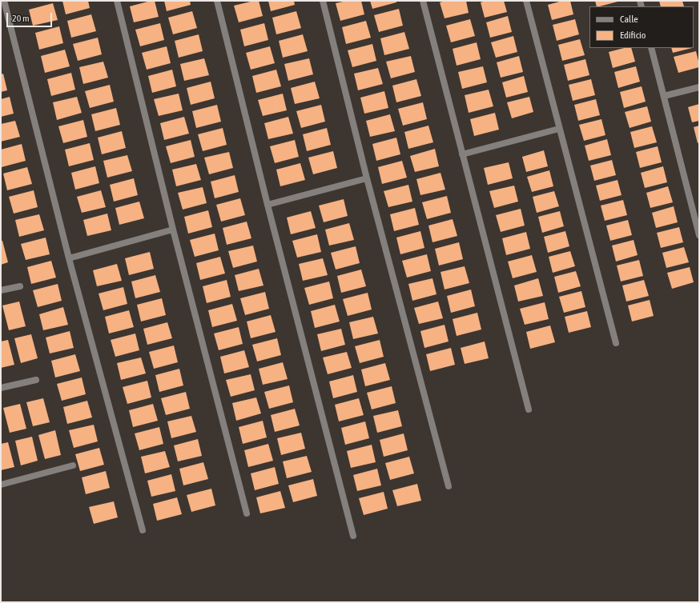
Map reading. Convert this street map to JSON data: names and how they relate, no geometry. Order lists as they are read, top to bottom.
{
  "legend": ["Calle", "Edificio"],
  "scale_bar": "20 m"
}
